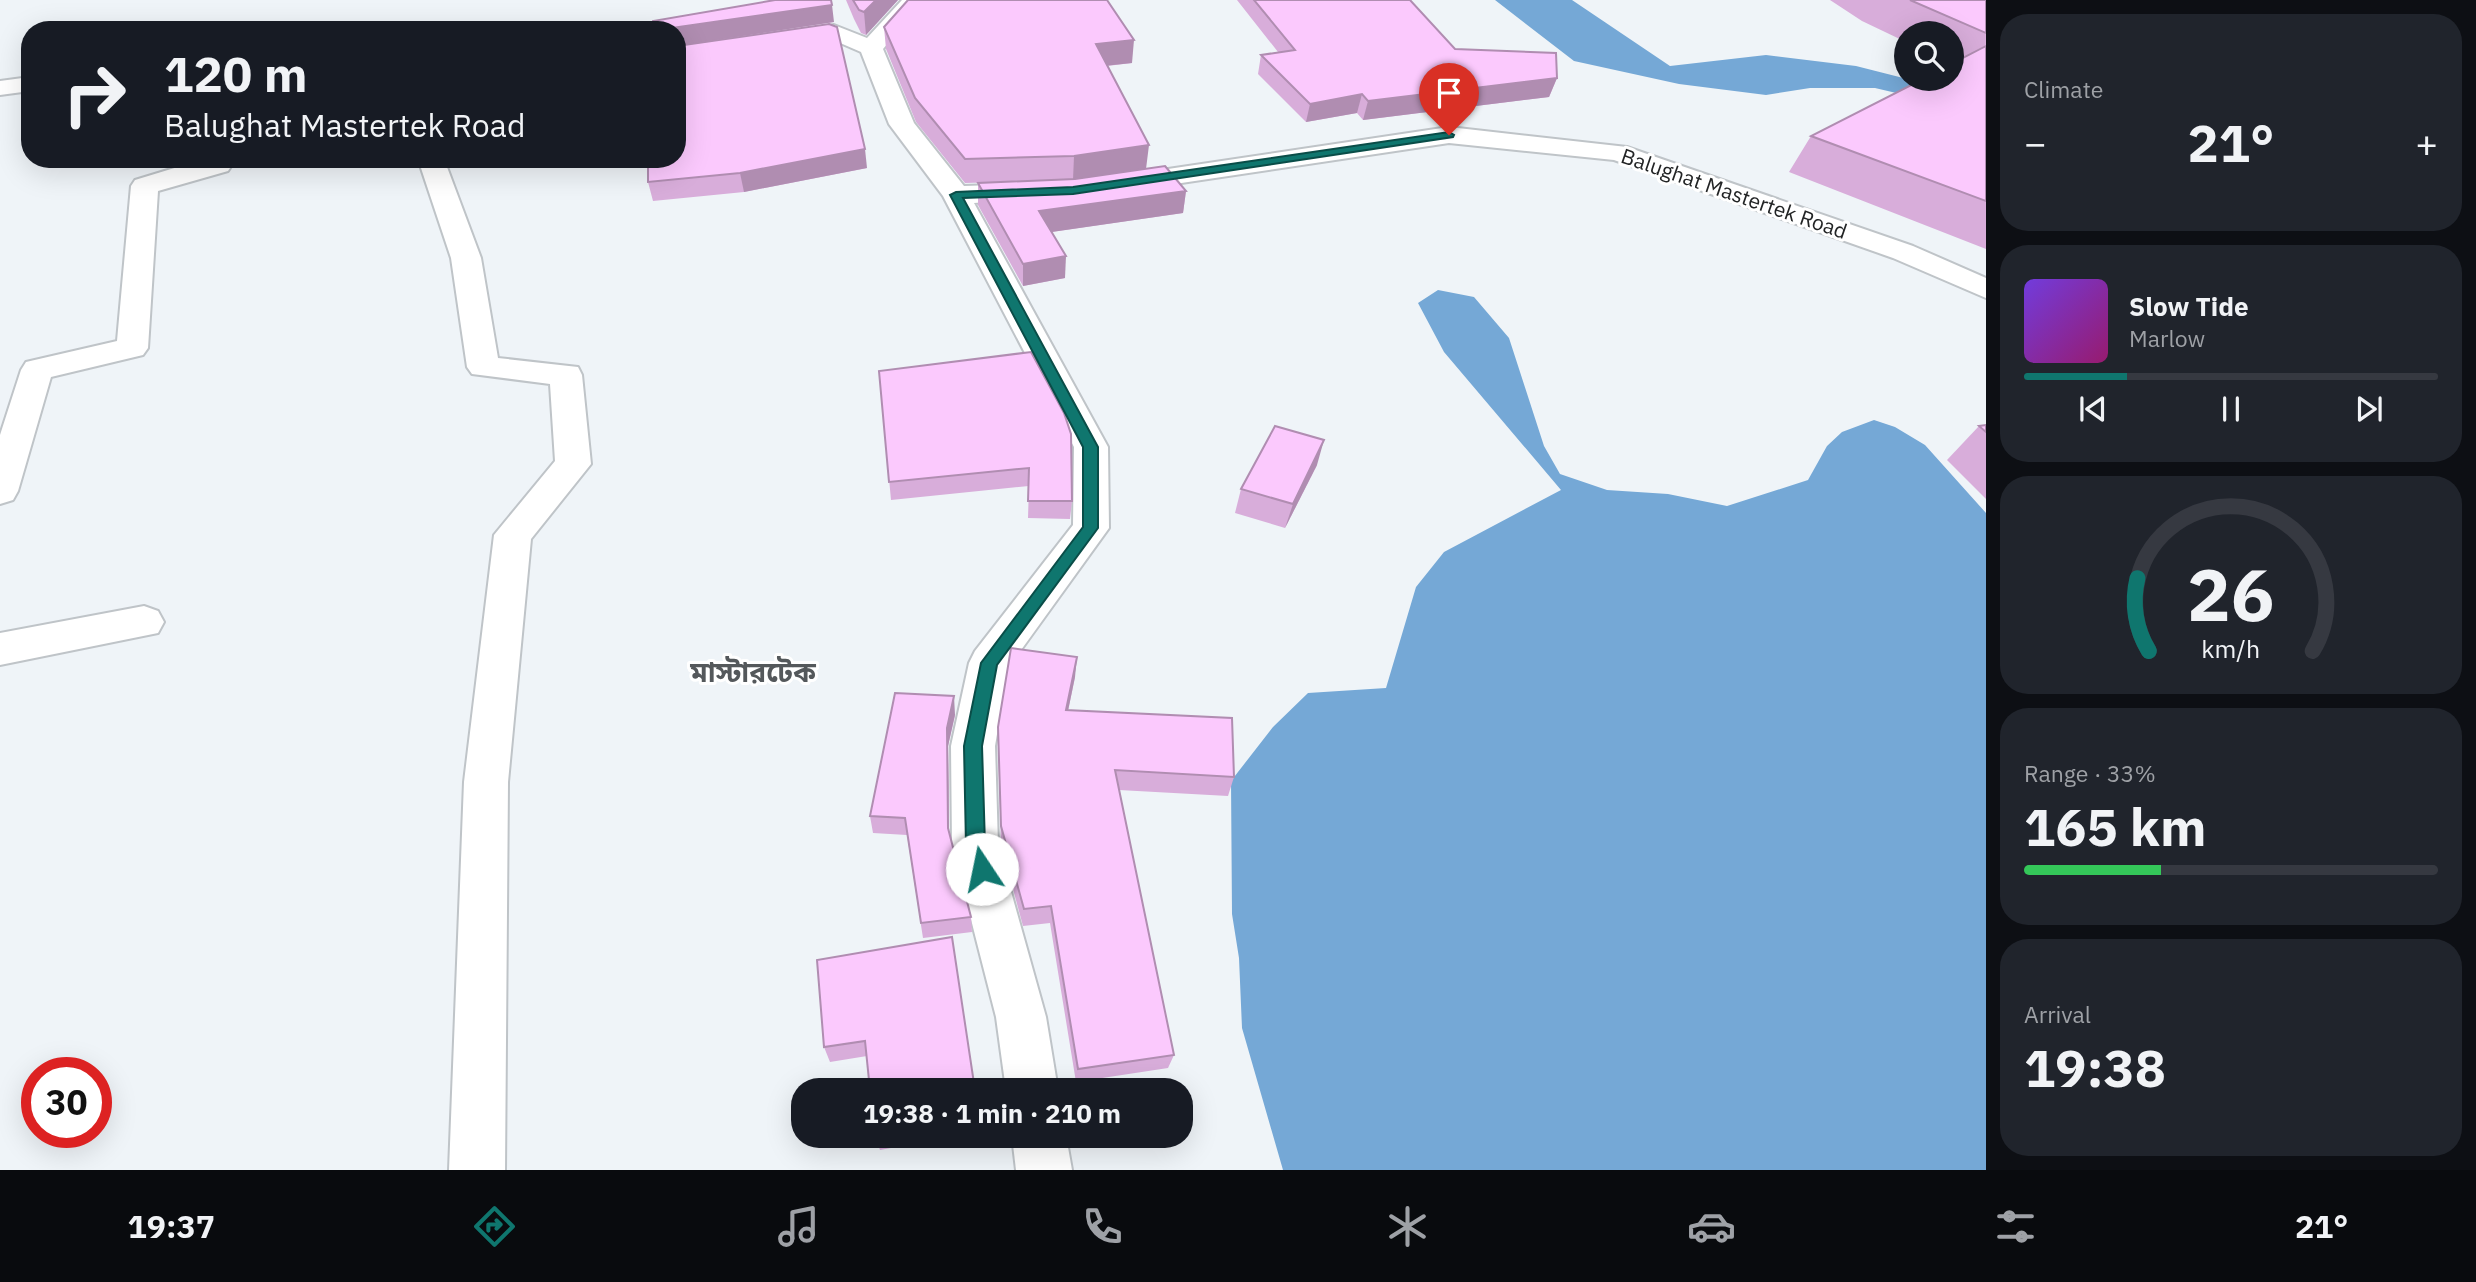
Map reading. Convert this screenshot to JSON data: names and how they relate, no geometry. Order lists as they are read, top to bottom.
{
  "streets": {
    "street": ["Balughat Mastertek Road"]
  },
  "districts": ["মাস্টারটেক"],
  "page": {
    "tile": [
      "Climate",
      ["Range · 33%", "165 km"],
      ["Arrival", "19:38"]
    ],
    "turn": ["120 m", "Balughat Mastertek Road"],
    "heat": ["−", "21°", "+"],
    "song": ["Slow Tide", "Marlow"],
    "limit": "30",
    "trip": "19:38 · 1 min · 210 m",
    "tabs": ["19:37", "21°"],
    "gauge": ["26", "km/h"]
  }
}
